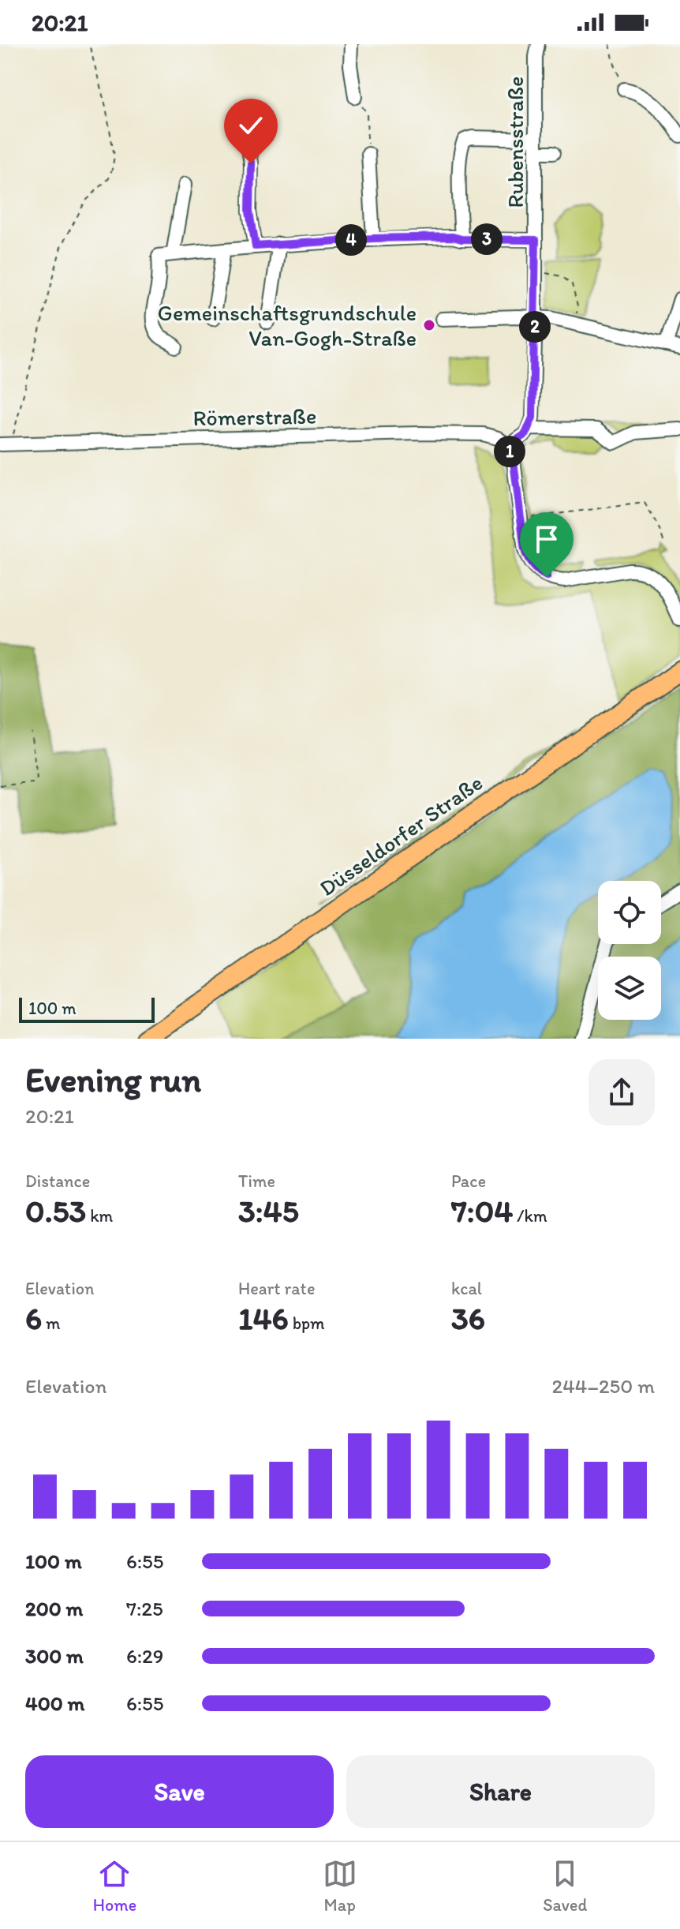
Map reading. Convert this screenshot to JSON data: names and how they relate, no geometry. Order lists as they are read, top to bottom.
{
  "streets": {
    "main road": ["Düsseldorfer Straße"],
    "street": ["Rubensstraße", "Römerstraße"]
  },
  "places": ["Gemeinschaftsgrundschule Van-Gogh-Straße"],
  "scale_bar": "100 m",
  "page": {
    "status": "20:21",
    "pins": [
      "3",
      "4",
      "2",
      "1"
    ],
    "scale": "100 m",
    "heading": ["Evening run", "20:21"],
    "stats": [
      ["Distance", "0.53 km"],
      ["Time", "3:45"],
      ["Pace", "7:04 /km"],
      ["Elevation", "6 m"],
      ["Heart rate", "146 bpm"],
      ["kcal", "36"]
    ],
    "chart": ["Elevation", "244–250 m"],
    "list": [
      {
        "name": "100 m",
        "note": "6:55"
      },
      {
        "name": "200 m",
        "note": "7:25"
      },
      {
        "name": "300 m",
        "note": "6:29"
      },
      {
        "name": "400 m",
        "note": "6:55"
      }
    ],
    "buttons": ["Save", "Share"],
    "tabs": ["Home", "Map", "Saved"]
  }
}
